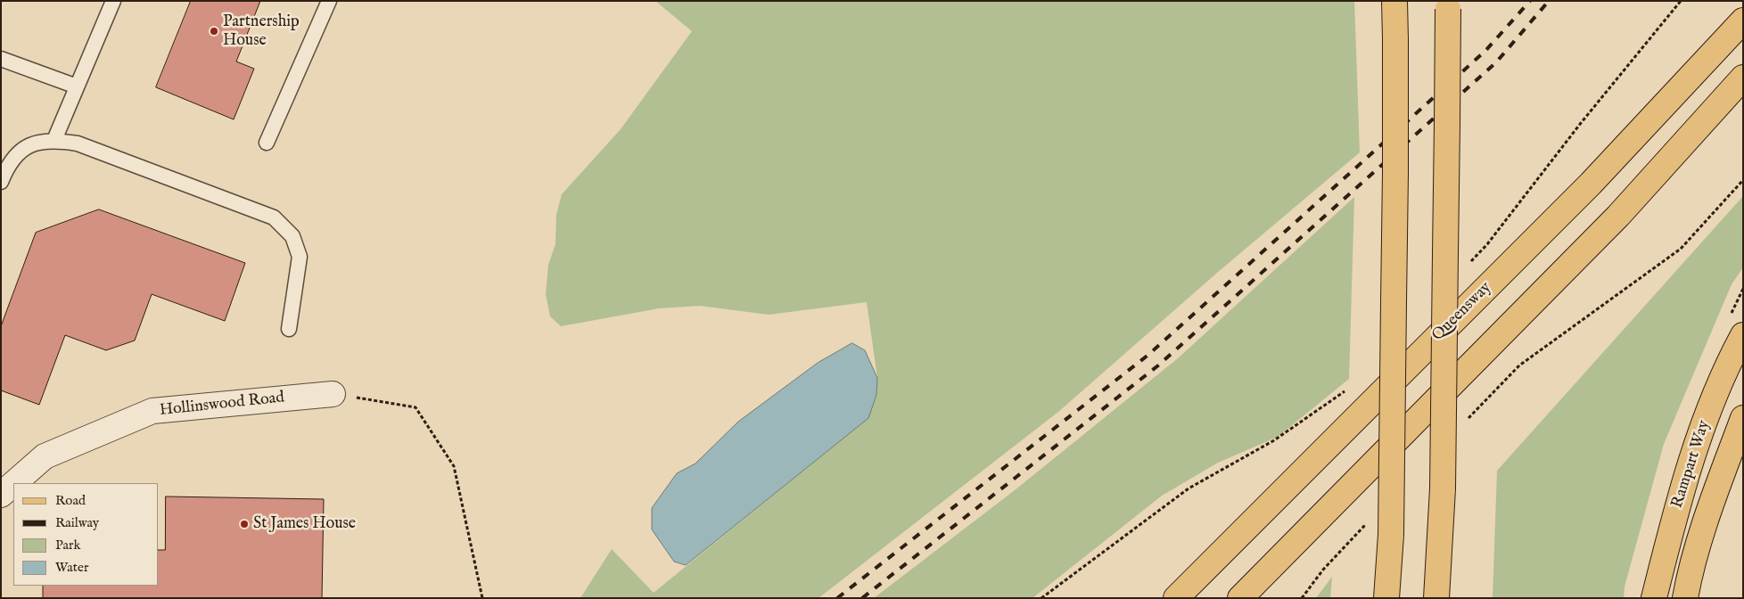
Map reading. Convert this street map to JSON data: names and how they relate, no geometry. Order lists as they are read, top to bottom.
{
  "streets": {
    "main road": ["Queensway", "Rampart Way"],
    "street": ["Hollinswood Road"]
  },
  "places": ["Partnership House", "St James House"],
  "legend": [
    "Road",
    "Railway",
    "Park",
    "Water"
  ]
}
